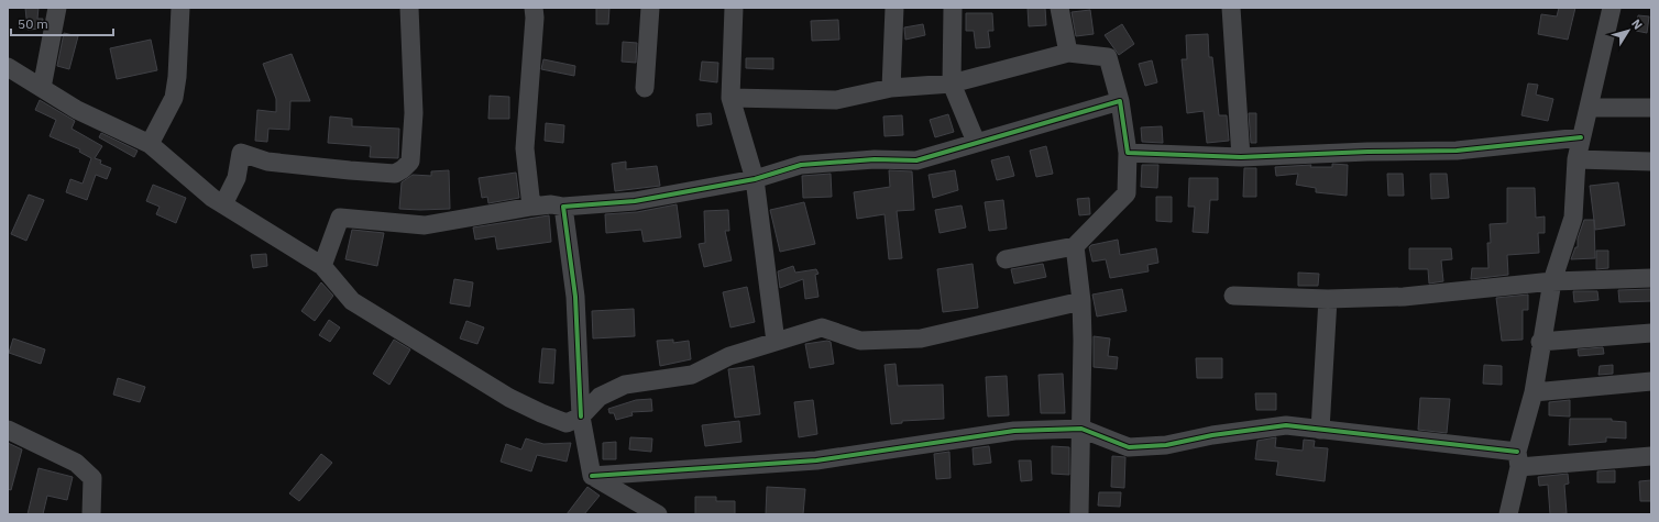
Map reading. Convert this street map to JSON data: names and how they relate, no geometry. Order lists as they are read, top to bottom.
{
  "scale_bar": "50 m",
  "north": "top right"
}
